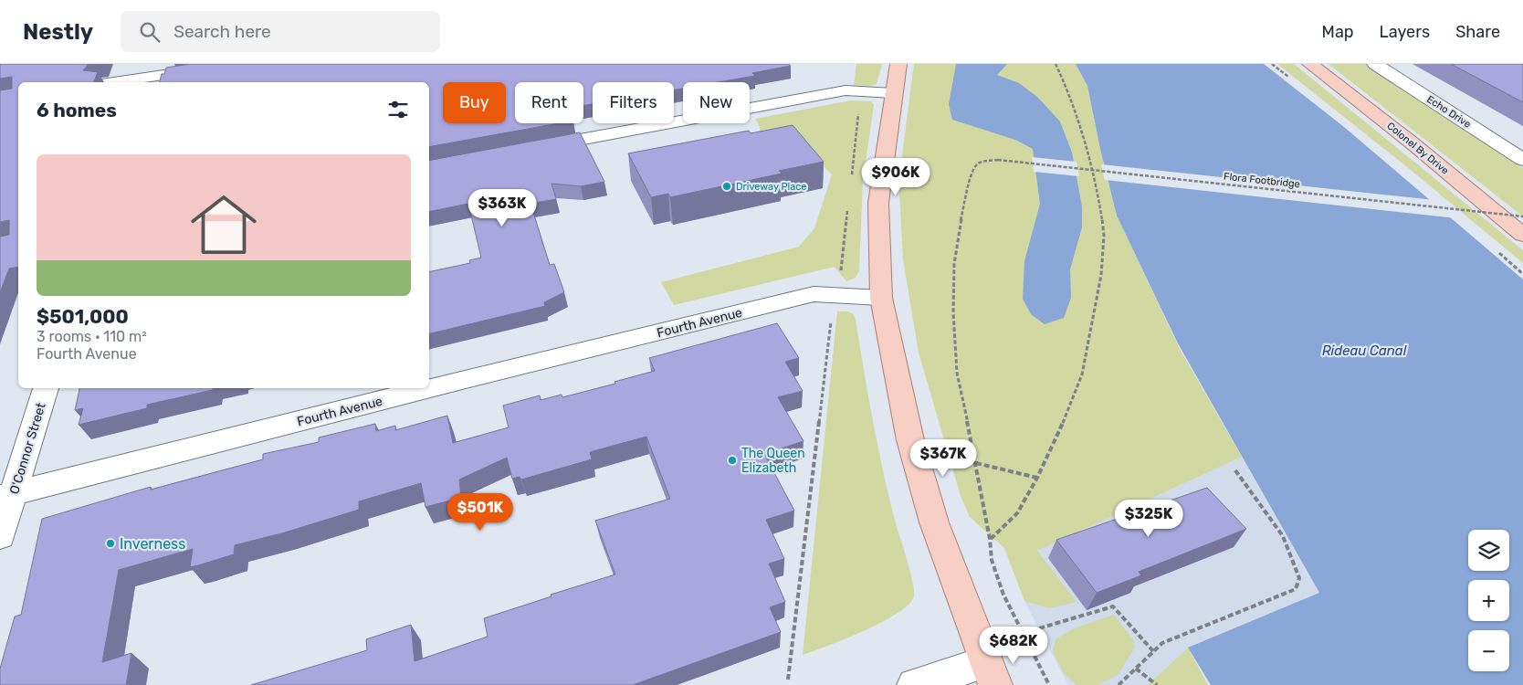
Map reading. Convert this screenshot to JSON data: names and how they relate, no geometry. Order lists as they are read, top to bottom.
{
  "streets": {
    "main road": ["Colonel By Drive"],
    "street": ["Echo Drive", "Fourth Avenue", "O'Connor Street"],
    "path": ["Flora Footbridge"]
  },
  "crossings": [
    ["Fourth Avenue", "O'Connor Street"]
  ],
  "water": ["Rideau Canal"],
  "places": ["Driveway Place", "The Queen Elizabeth", "Inverness"],
  "page": {
    "header": "Nestly",
    "search": "Search here",
    "nav": ["Map", "Layers", "Share"],
    "chip": [
      "Buy",
      "Rent",
      "Filters",
      "New"
    ],
    "heading": "6 homes",
    "list": [
      {
        "name": "$501,000",
        "note": "3 rooms · 110 m² · Fourth Avenue"
      }
    ],
    "price": [
      "$906K",
      "$363K",
      "$367K",
      "$501K",
      "$325K",
      "$682K"
    ],
    "map_buttons": ["+", "−"]
  }
}
